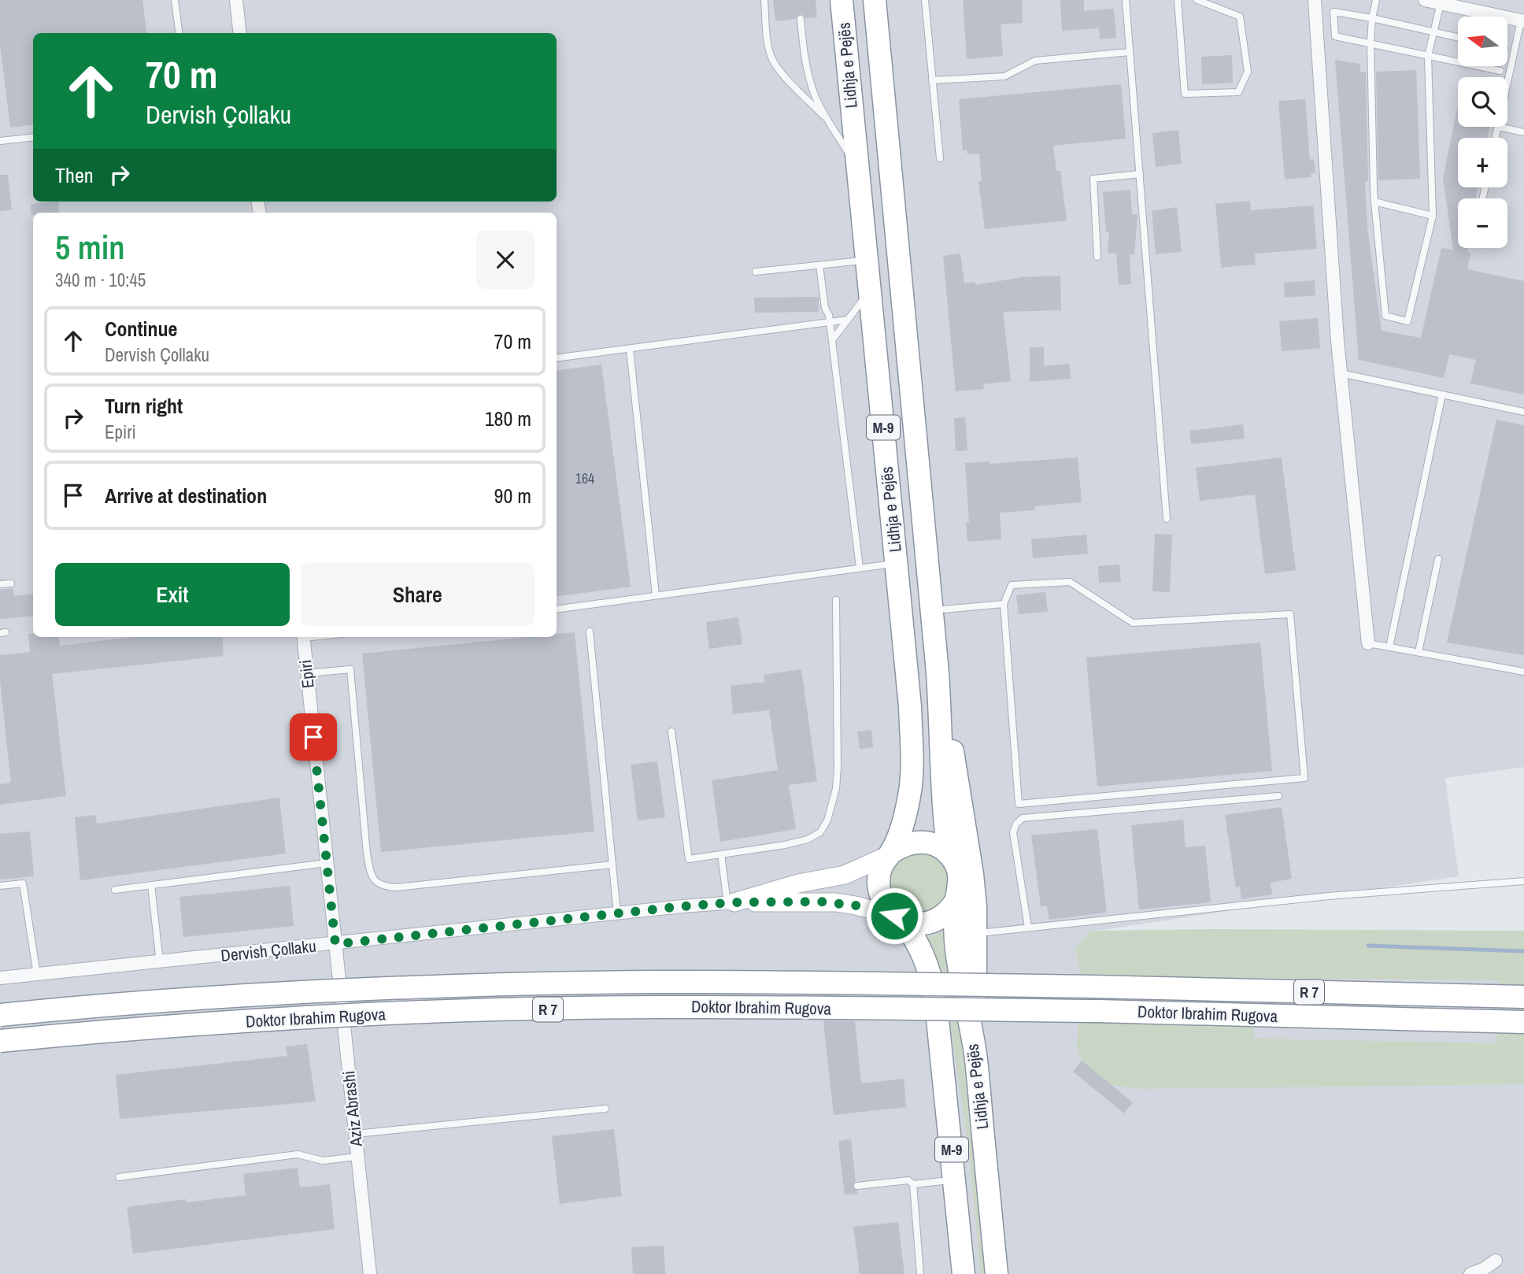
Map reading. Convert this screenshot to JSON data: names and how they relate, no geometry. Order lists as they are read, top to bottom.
{
  "streets": {
    "highway": [
      "Lidhja e Pejës",
      "M-9",
      "R 7",
      "Doktor Ibrahim Rugova"
    ],
    "street": ["Epiri", "Dervish Çollaku", "Aziz Abrashi"]
  },
  "crossings": [
    ["Epiri", "Dervish Çollaku"],
    ["Epiri", "Aziz Abrashi"],
    ["Dervish Çollaku", "Aziz Abrashi"]
  ],
  "house_numbers": ["164"],
  "north": "left",
  "page": {
    "map_buttons": ["+", "−"],
    "turn": ["70 m", "Dervish Çollaku"],
    "then": "Then",
    "heading": ["5 min", "340 m · 10:45"],
    "list": [
      {
        "name": "Continue",
        "note": "Dervish Çollaku",
        "value": "70 m"
      },
      {
        "name": "Turn right",
        "note": "Epiri",
        "value": "180 m"
      },
      {
        "name": "Arrive at destination",
        "value": "90 m"
      }
    ],
    "buttons": ["Exit", "Share"]
  }
}
